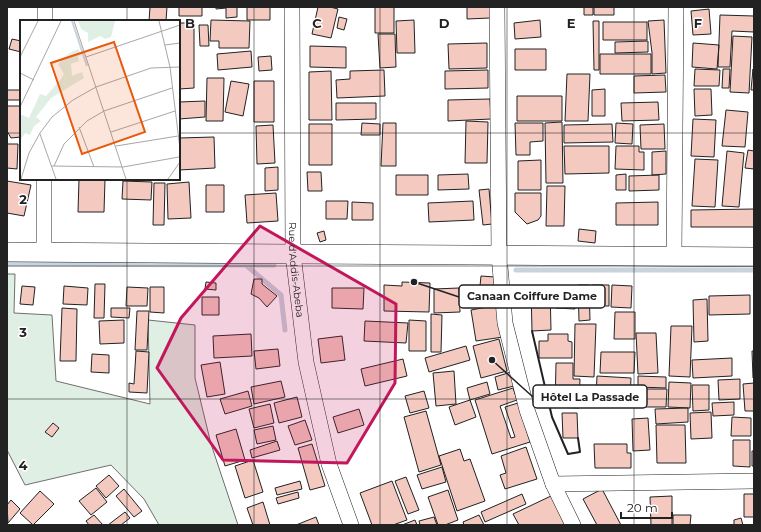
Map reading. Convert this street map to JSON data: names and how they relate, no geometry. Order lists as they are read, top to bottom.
{
  "streets": {
    "street": ["Rue d'Addis-Abeba"]
  },
  "places": ["Canaan Coiffure Dame", "Hôtel La Passade"],
  "scale_bar": "20 m",
  "grid": {
    "columns": [
      "B",
      "C",
      "D",
      "E",
      "F"
    ],
    "rows": ["2", "3", "4"]
  }
}
